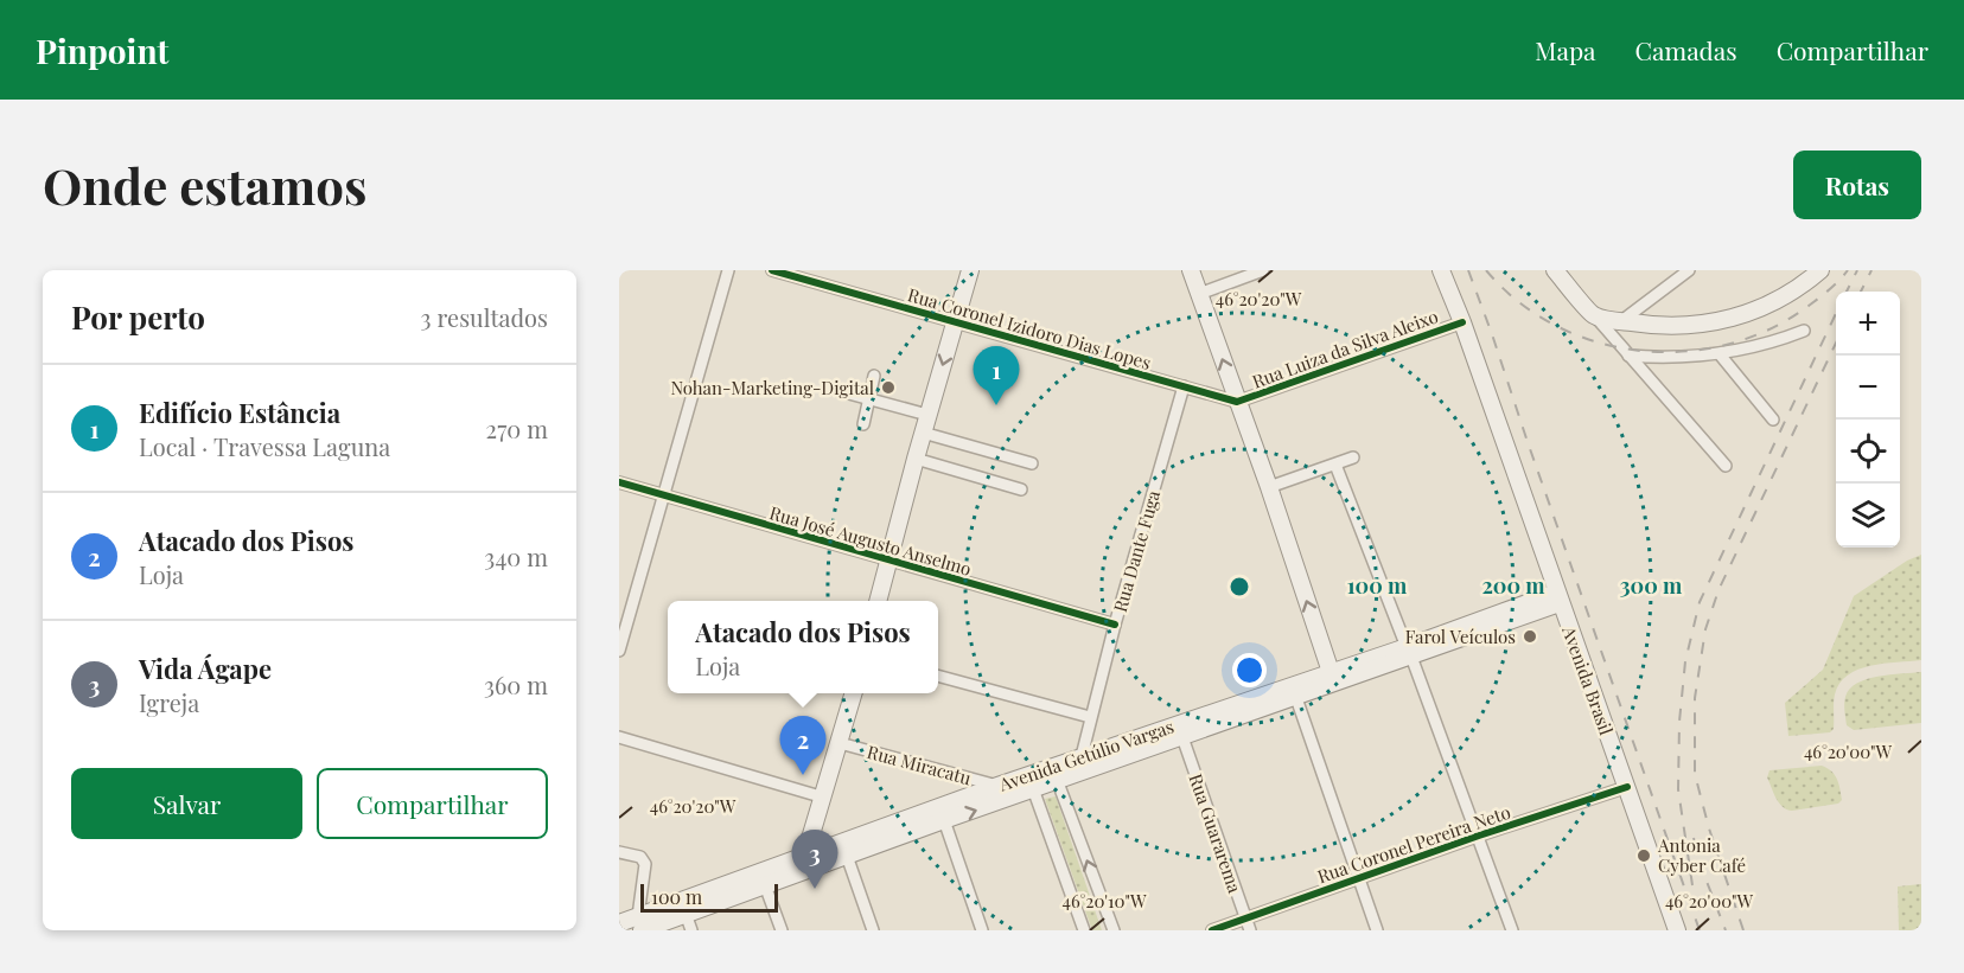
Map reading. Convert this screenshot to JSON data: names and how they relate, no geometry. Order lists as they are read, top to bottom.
{
  "streets": {
    "main road": ["Avenida Brasil", "Avenida Getúlio Vargas"],
    "street": [
      "Rua Coronel Izidoro Dias Lopes",
      "Rua Luiza da Silva Aleixo",
      "Rua José Augusto Anselmo",
      "Rua Dante Fuga",
      "Rua Miracatu",
      "Rua Guararema",
      "Rua Coronel Pereira Neto"
    ]
  },
  "crossings": [
    ["Rua Coronel Izidoro Dias Lopes", "Rua Luiza da Silva Aleixo"],
    ["Rua Coronel Izidoro Dias Lopes", "Rua Dante Fuga"],
    ["Rua Luiza da Silva Aleixo", "Avenida Brasil"],
    ["Rua José Augusto Anselmo", "Rua Dante Fuga"],
    ["Rua Dante Fuga", "Avenida Getúlio Vargas"],
    ["Avenida Brasil", "Avenida Getúlio Vargas"],
    ["Avenida Brasil", "Rua Coronel Pereira Neto"],
    ["Avenida Getúlio Vargas", "Rua Miracatu"],
    ["Avenida Getúlio Vargas", "Rua Guararema"],
    ["Rua Guararema", "Rua Coronel Pereira Neto"]
  ],
  "places": ["Nohan-Marketing-Digital", "Farol Veículos", "Antonia Cyber Café"],
  "scale_bar": "100 m",
  "page": {
    "header": "Pinpoint",
    "nav": ["Mapa", "Camadas", "Compartilhar"],
    "buttons": [
      "Rotas",
      ["Salvar", "Compartilhar"]
    ],
    "title": "Onde estamos",
    "heading": ["Por perto", "3 resultados"],
    "map_buttons": ["+", "−"],
    "pins": ["1", "2", "3"],
    "list": [
      {
        "mark": "1",
        "name": "Edifício Estância",
        "note": "Local · Travessa Laguna",
        "value": "270 m"
      },
      {
        "mark": "2",
        "name": "Atacado dos Pisos",
        "note": "Loja",
        "value": "340 m"
      },
      {
        "mark": "3",
        "name": "Vida Ágape",
        "note": "Igreja",
        "value": "360 m"
      }
    ],
    "popup": ["Atacado dos Pisos", "Loja"],
    "scale": "100 m"
  },
  "coordinates": ["46°20'20\"W", "46°20'00\"W", "46°20'10\"W"],
  "rings": ["100 m", "200 m", "300 m"]
}
